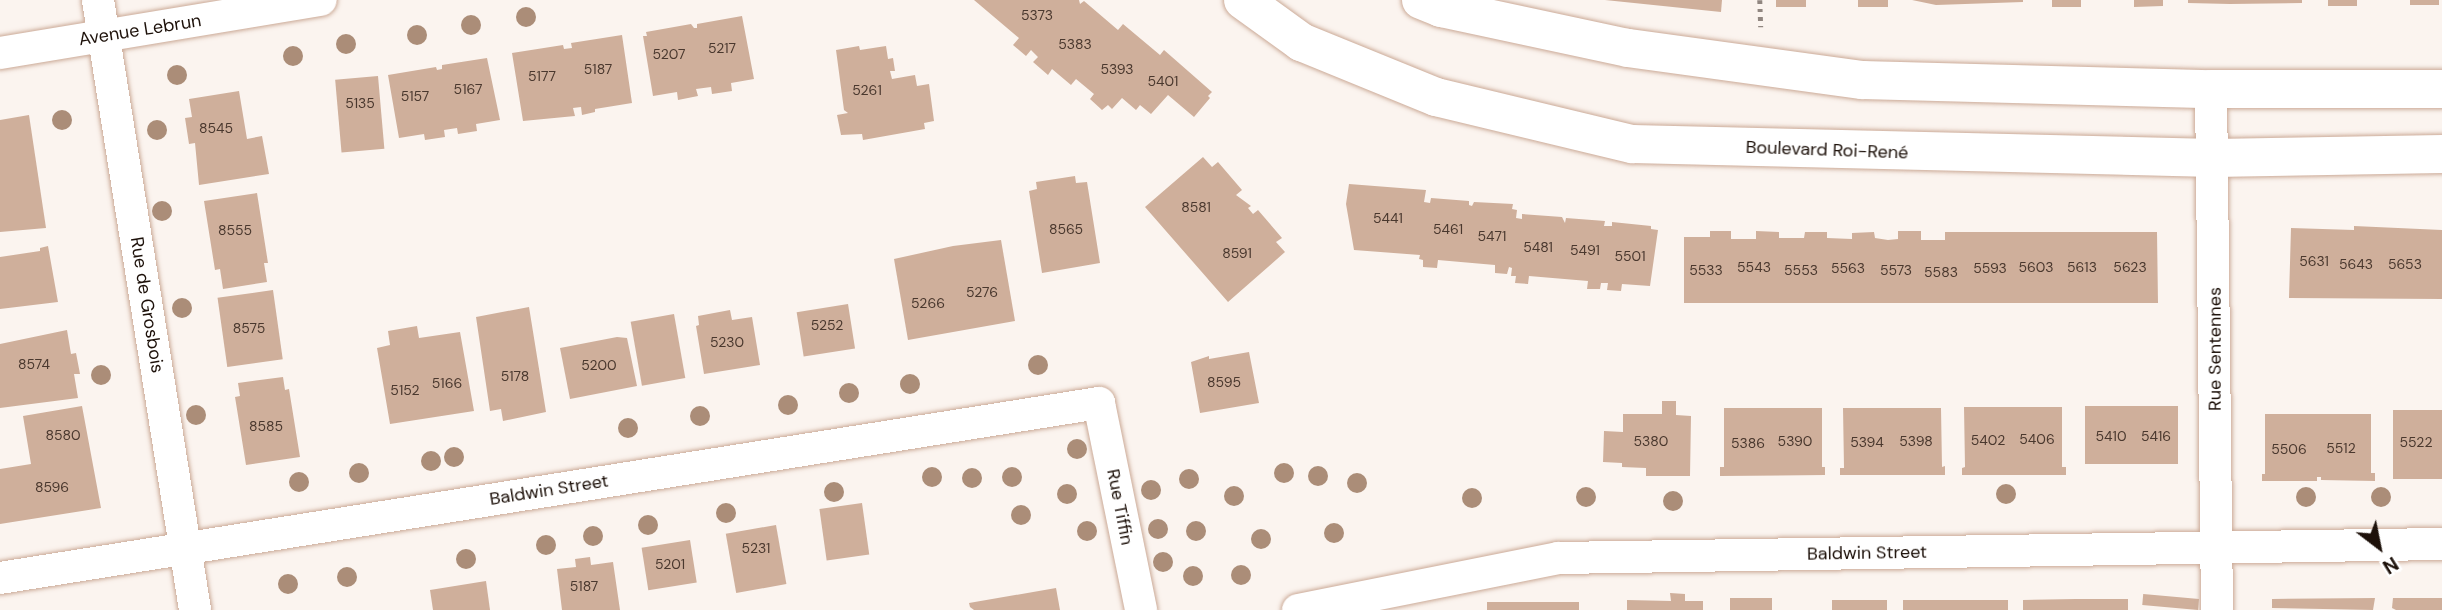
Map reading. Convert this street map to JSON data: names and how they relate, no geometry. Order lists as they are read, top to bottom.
{
  "streets": {
    "street": [
      "Avenue Lebrun",
      "Boulevard Roi-René",
      "Rue de Grosbois",
      "Rue Sentennes",
      "Baldwin Street",
      "Rue Tiffin"
    ]
  },
  "crossings": [
    ["Avenue Lebrun", "Rue de Grosbois"],
    ["Boulevard Roi-René", "Rue Sentennes"],
    ["Rue de Grosbois", "Baldwin Street"],
    ["Rue Sentennes", "Baldwin Street"],
    ["Baldwin Street", "Rue Tiffin"]
  ],
  "house_numbers": [
    "5373",
    "5383",
    "5217",
    "5207",
    "5187",
    "5393",
    "5177",
    "5401",
    "5167",
    "5261",
    "5157",
    "5135",
    "8545",
    "8581",
    "5441",
    "8565",
    "5461",
    "8555",
    "5471",
    "5481",
    "5491",
    "8591",
    "5501",
    "5631",
    "5643",
    "5653",
    "5543",
    "5603",
    "5613",
    "5623",
    "5563",
    "5593",
    "5533",
    "5553",
    "5573",
    "5583",
    "5276",
    "5266",
    "5252",
    "8575",
    "5230",
    "8574",
    "5200",
    "5178",
    "8595",
    "5166",
    "5152",
    "8585",
    "8580",
    "5410",
    "5416",
    "5406",
    "5402",
    "5380",
    "5390",
    "5398",
    "5394",
    "5522",
    "5386",
    "5512",
    "5506",
    "8596",
    "5231",
    "5201",
    "5187"
  ],
  "north": "bottom right"
}
